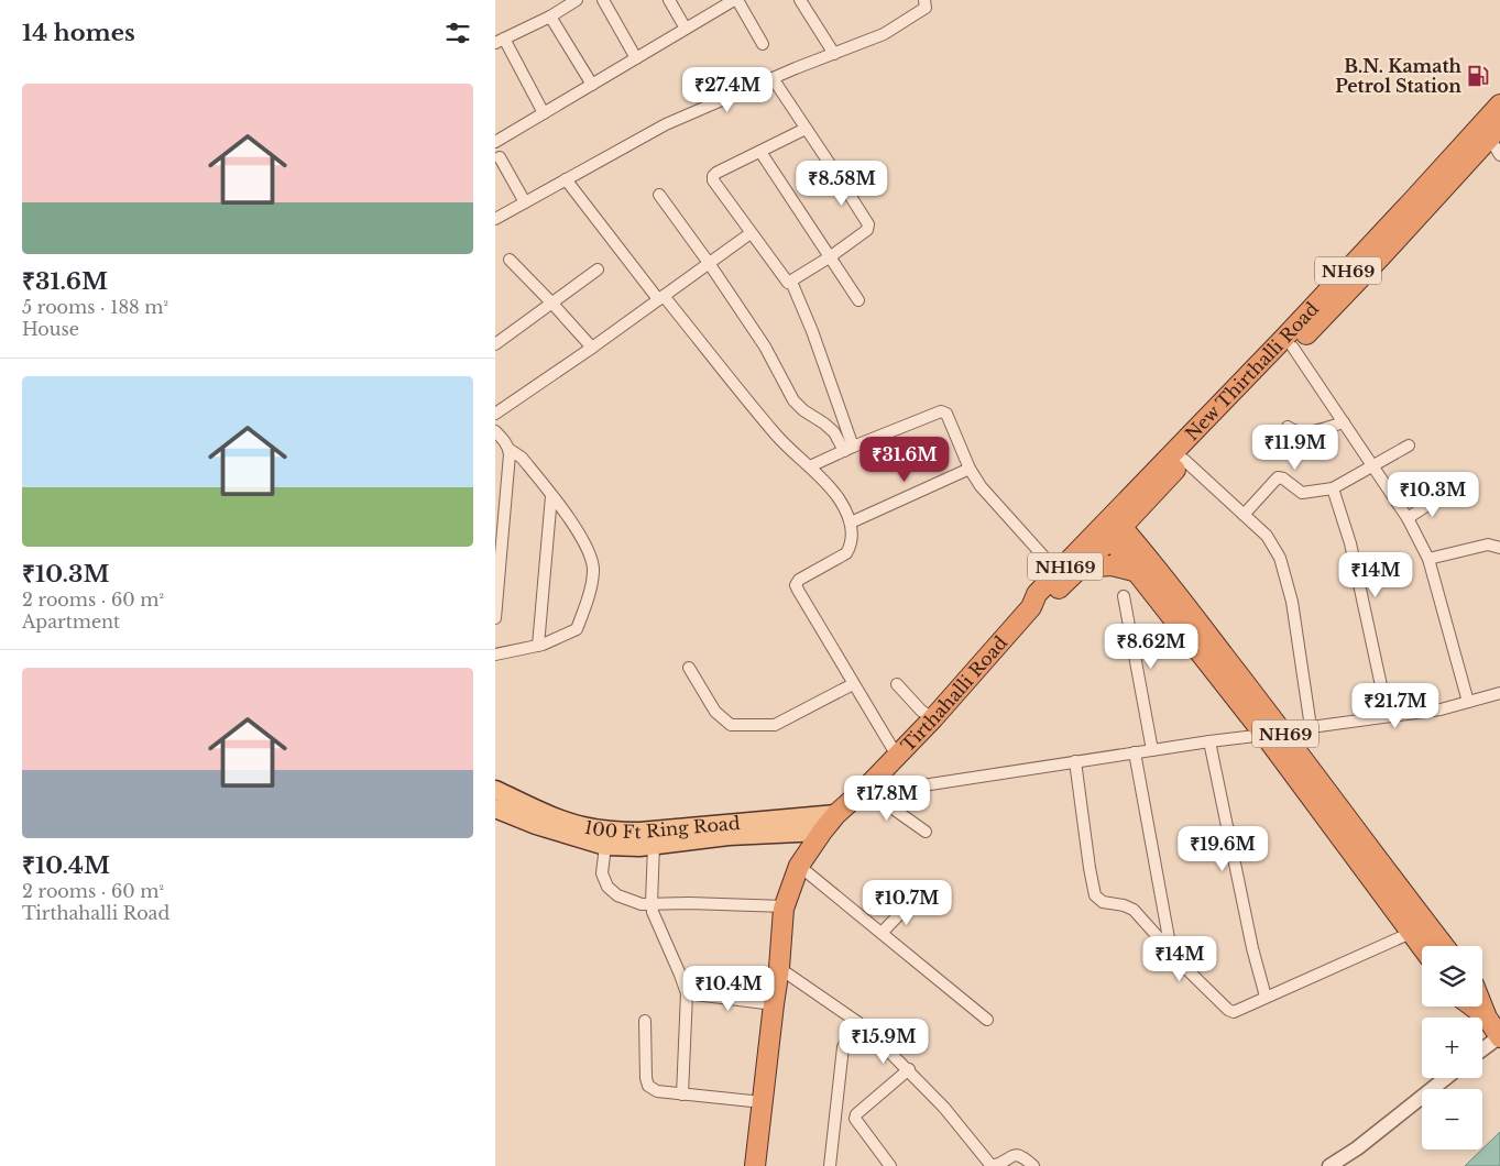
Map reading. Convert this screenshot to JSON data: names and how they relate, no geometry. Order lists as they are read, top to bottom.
{
  "streets": {
    "highway": [
      "NH69",
      "New Thirthalli Road",
      "NH169",
      "Tirthahalli Road"
    ],
    "main road": ["100 Ft Ring Road"]
  },
  "crossings": [
    ["NH69", "New Thirthalli Road"],
    ["NH69", "NH169"],
    ["NH69", "Tirthahalli Road"],
    ["New Thirthalli Road", "NH169"],
    ["New Thirthalli Road", "Tirthahalli Road"],
    ["NH169", "Tirthahalli Road"],
    ["Tirthahalli Road", "100 Ft Ring Road"]
  ],
  "places": {
    "fuel station": ["B.N. Kamath Petrol Station"]
  },
  "page": {
    "heading": "14 homes",
    "list": [
      {
        "name": "₹31.6M",
        "note": "5 rooms · 188 m² · House"
      },
      {
        "name": "₹10.3M",
        "note": "2 rooms · 60 m² · Apartment"
      },
      {
        "name": "₹10.4M",
        "note": "2 rooms · 60 m² · Tirthahalli Road"
      }
    ],
    "price": [
      "₹27.4M",
      "₹8.58M",
      "₹11.9M",
      "₹31.6M",
      "₹10.3M",
      "₹14M",
      "₹8.62M",
      "₹21.7M",
      "₹17.8M",
      "₹19.6M",
      "₹10.7M",
      "₹14M",
      "₹10.4M",
      "₹15.9M"
    ],
    "map_buttons": ["+", "−"]
  }
}
